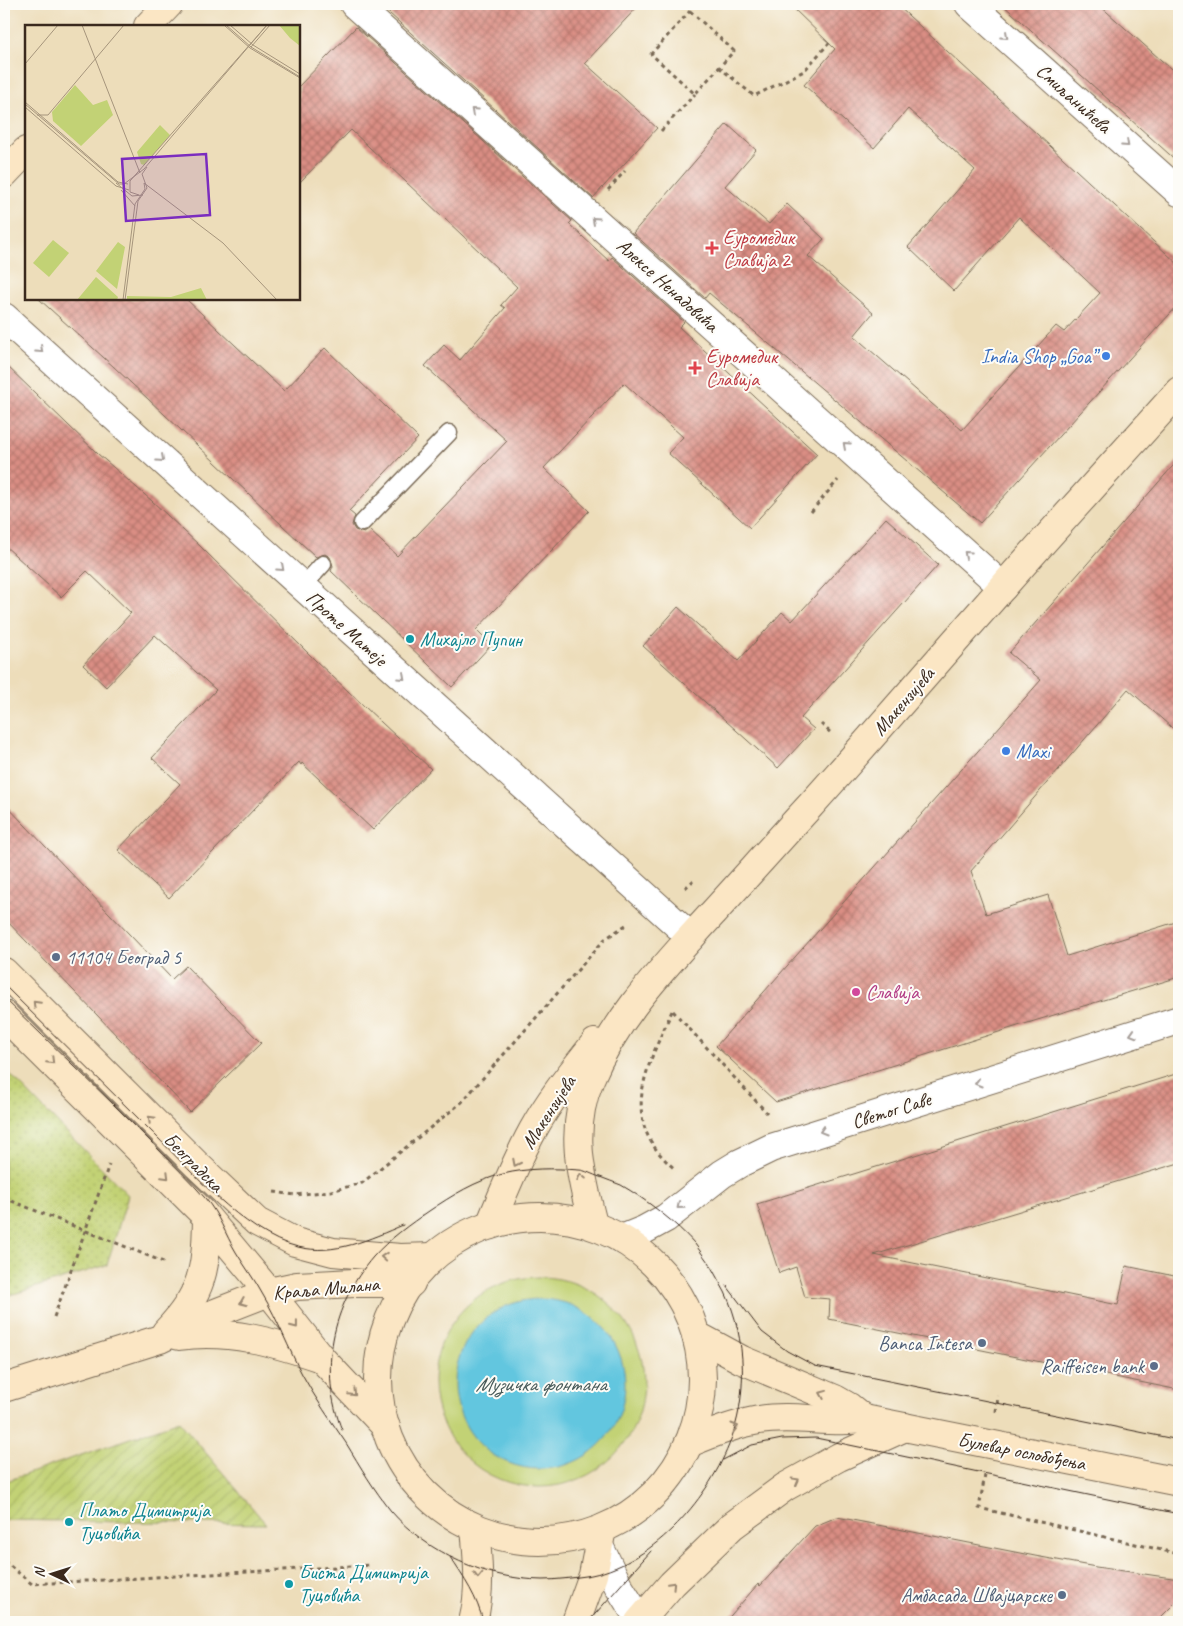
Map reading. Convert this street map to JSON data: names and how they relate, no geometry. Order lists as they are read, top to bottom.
{
  "streets": {
    "main road": [
      "Макензијева",
      "Београдска",
      "Краља Милана",
      "Булевар ослобођења"
    ],
    "street": [
      "Смиљанићева",
      "Алексе Ненадовића",
      "Проте Матеје",
      "Светог Саве"
    ]
  },
  "crossings": [
    ["Алексе Ненадовића", "Макензијева"],
    ["Проте Матеје", "Макензијева"],
    ["Београдска", "Краља Милана"]
  ],
  "one_way": [
    "Смиљанићева",
    "Алексе Ненадовића",
    "Проте Матеје",
    "Светог Саве"
  ],
  "water": ["Музичка фонтана"],
  "places": {
    "health": ["Еуромедик Славија 2", "Еуромедик Славија"],
    "other": [
      "India Shop „Goa”",
      "Михајло Пупин",
      "Maxi",
      "11104 Београд 5",
      "Славија",
      "Banca Intesa",
      "Raiffeisen bank",
      "Плато Димитрија Туцовића",
      "Биста Димитрија Туцовића",
      "Амбасада Швајцарске"
    ]
  },
  "north": "left"
}
